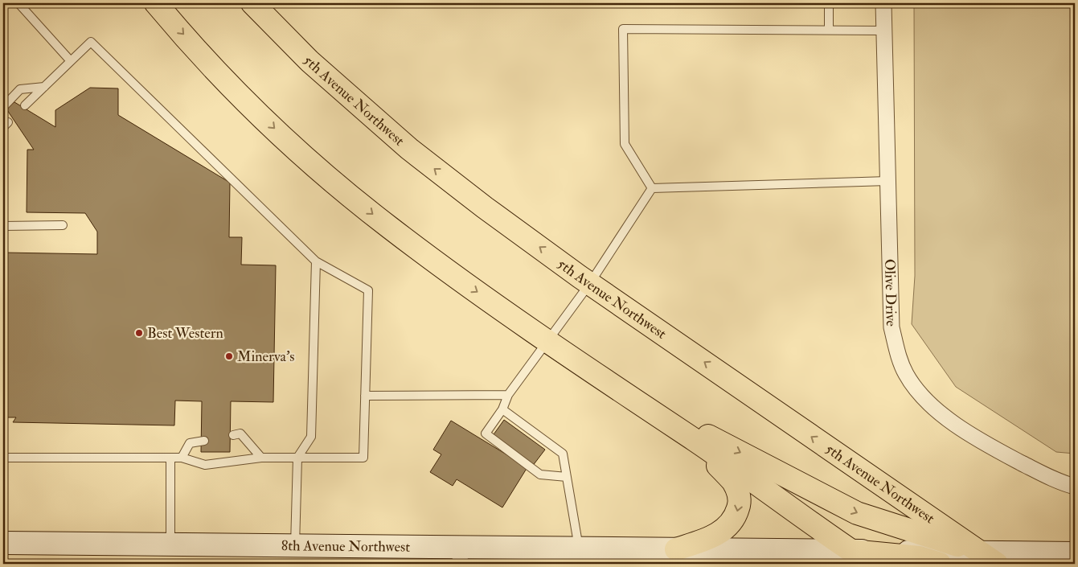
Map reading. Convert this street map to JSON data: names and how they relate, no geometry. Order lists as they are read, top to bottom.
{
  "streets": {
    "main road": ["5th Avenue Northwest", "8th Avenue Northwest"],
    "street": ["Olive Drive"]
  },
  "crossings": [
    ["5th Avenue Northwest", "8th Avenue Northwest"]
  ],
  "places": ["Best Western", "Minerva's"]
}
